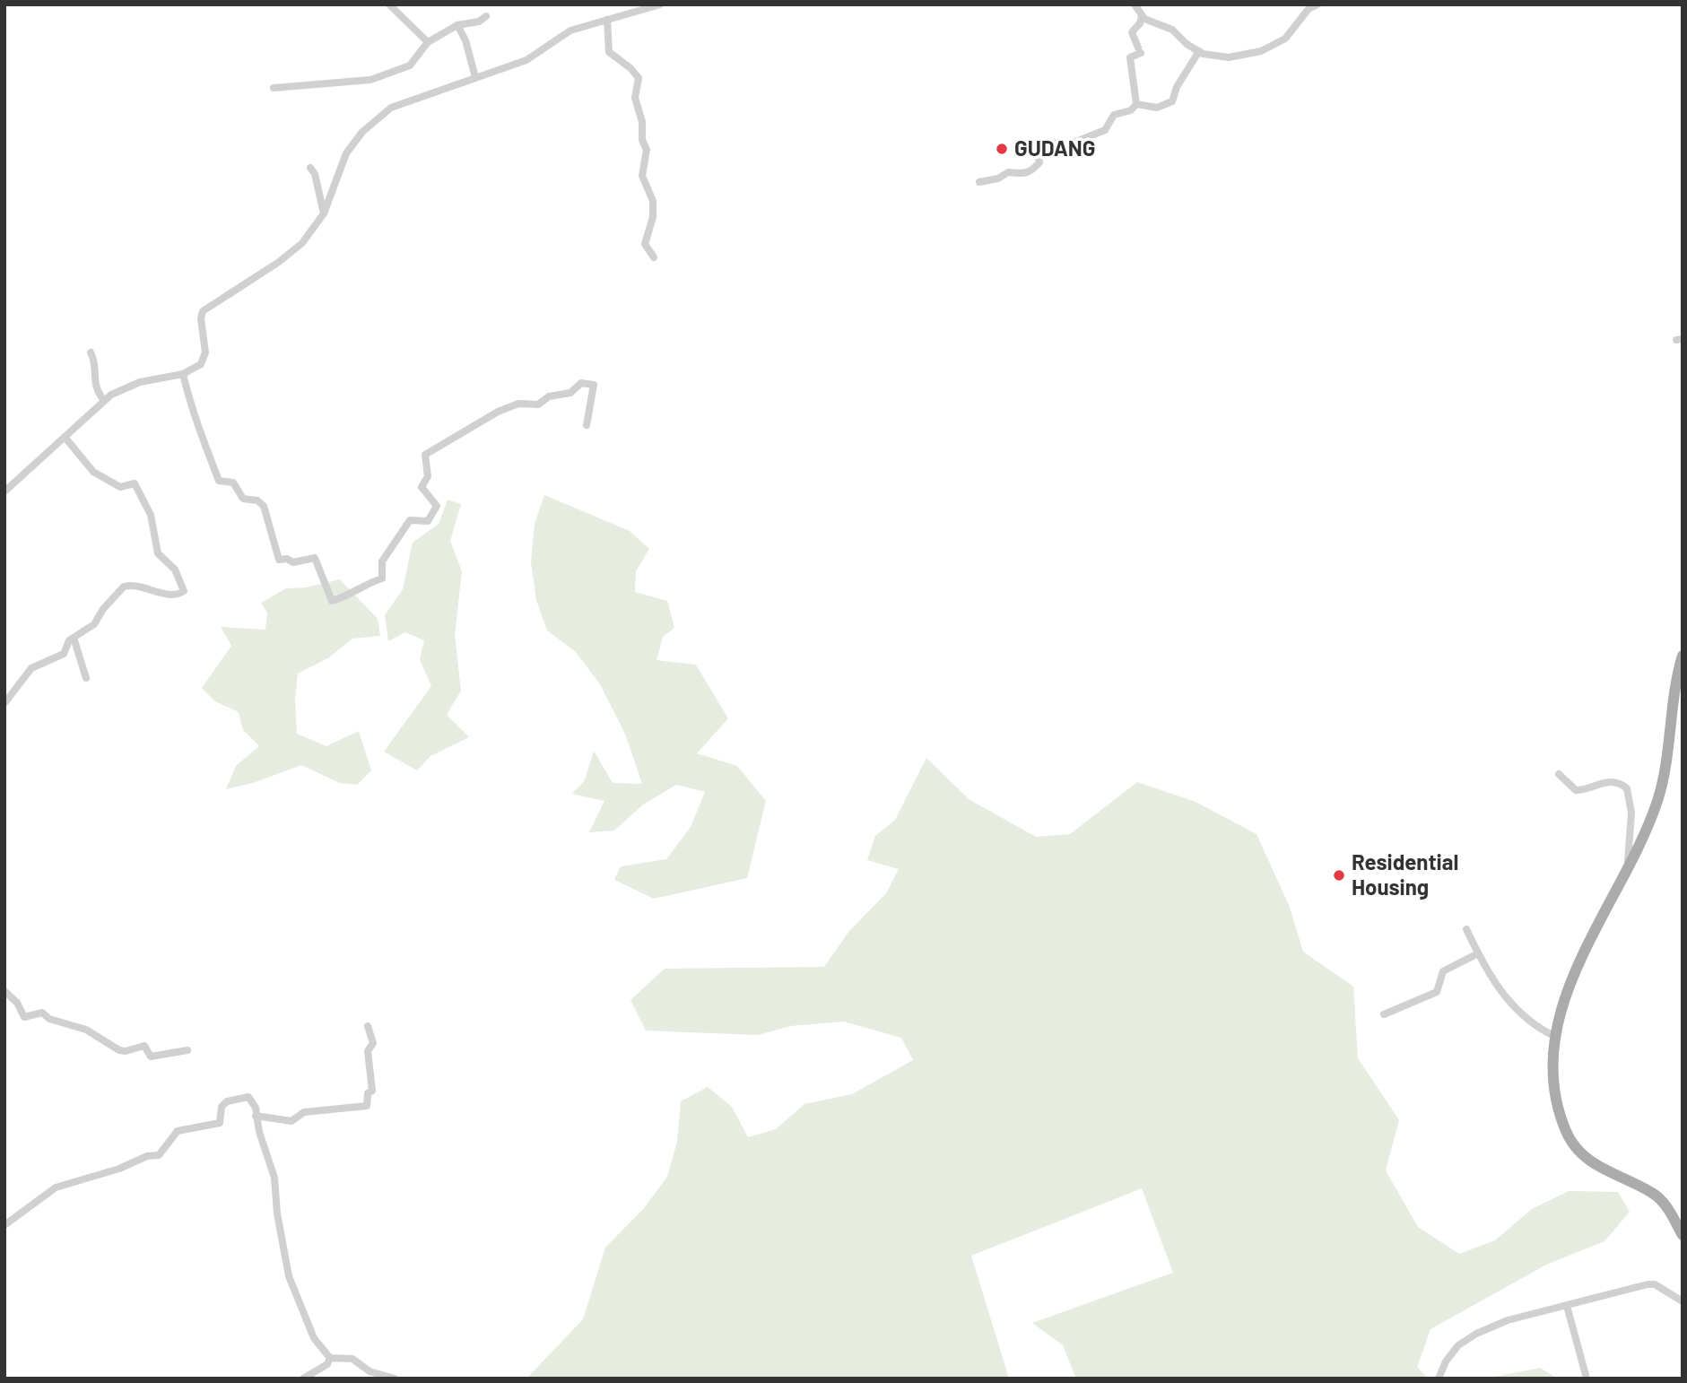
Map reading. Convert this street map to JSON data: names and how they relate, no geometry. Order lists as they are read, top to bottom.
{
  "places": ["GUDANG", "Residential Housing"]
}
